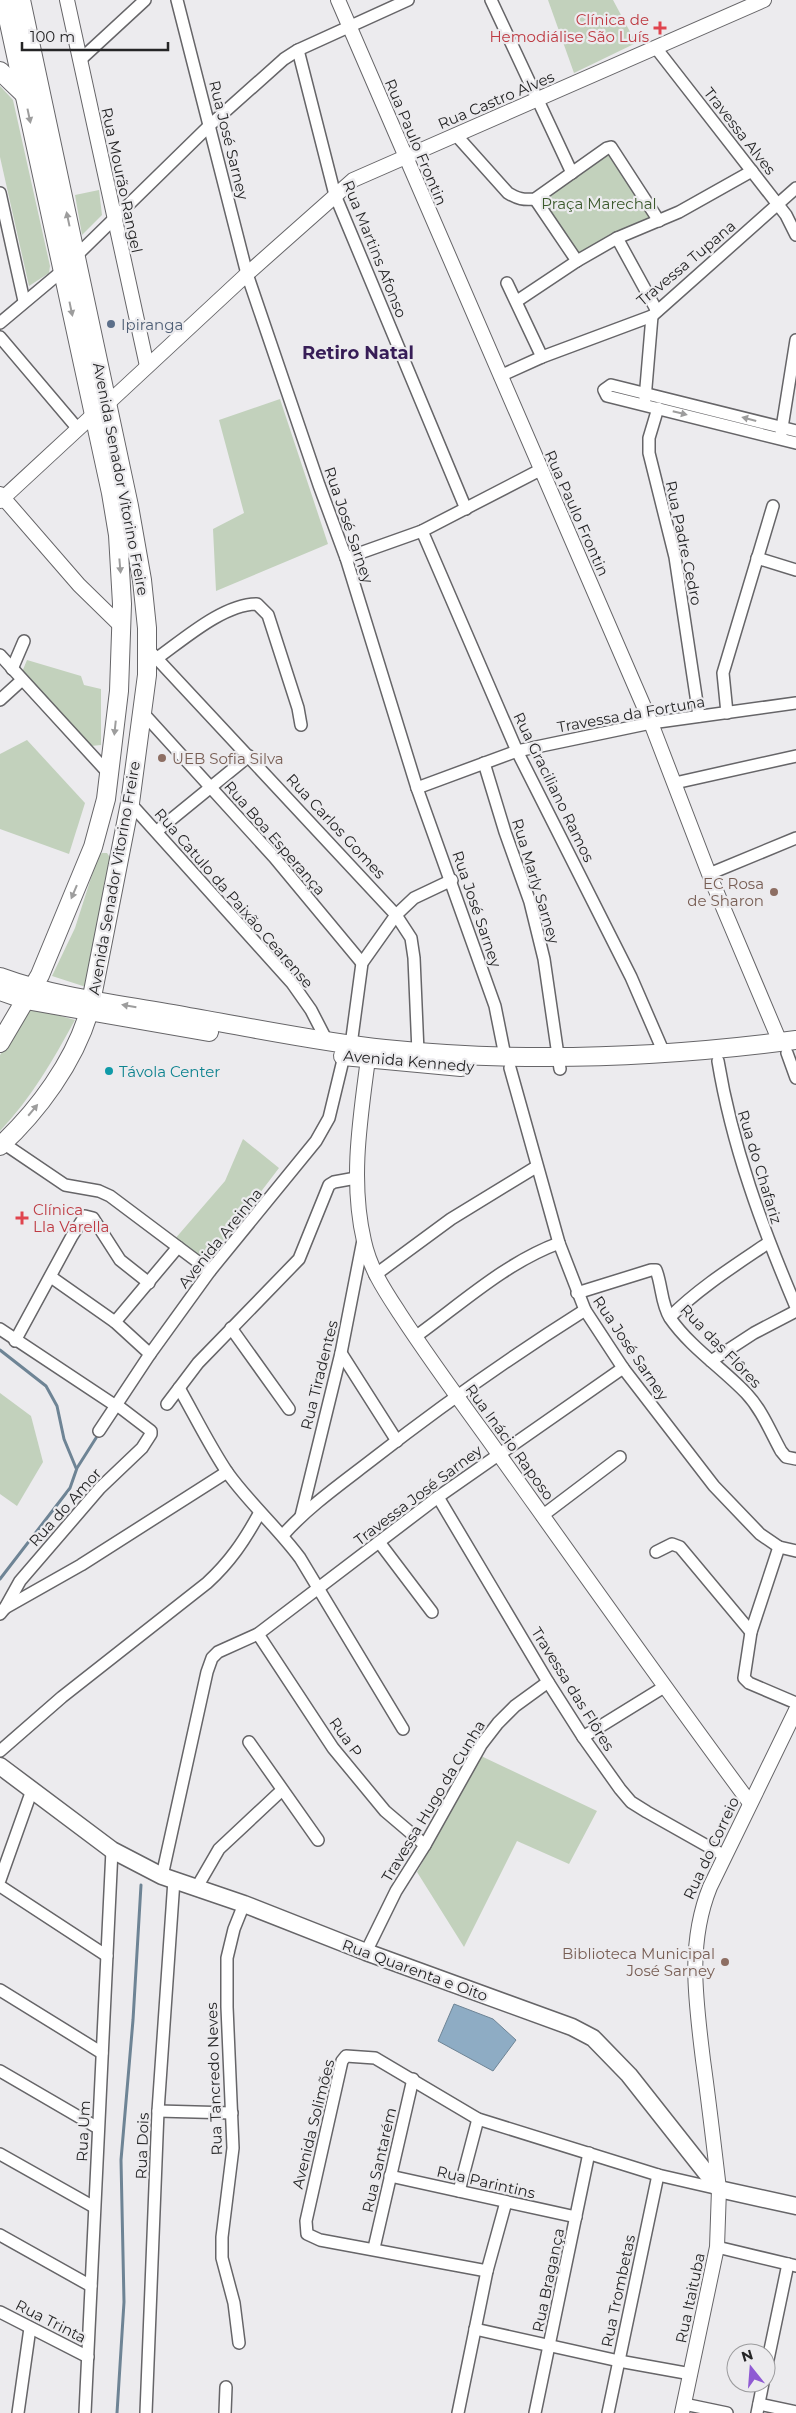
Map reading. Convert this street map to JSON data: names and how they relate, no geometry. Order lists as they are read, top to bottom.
{
  "streets": {
    "main road": ["Avenida Senador Vitorino Freire", "Avenida Kennedy", "Rua Quarenta e Oito"],
    "street": [
      "Rua Castro Alves",
      "Travessa Alves",
      "Rua José Sarney",
      "Rua Paulo Frontin",
      "Rua Mourão Rangel",
      "Rua Martins Afonso",
      "Travessa Tupana",
      "Rua Padre Cedro",
      "Travessa da Fortuna",
      "Rua Graciliano Ramos",
      "Rua Carlos Gomes",
      "Rua Boa Esperança",
      "Rua Marly Sarney",
      "Rua Catulo da Paixão Cearense",
      "Rua do Chafariz",
      "Avenida Areinha",
      "Rua das Flôres",
      "Rua Tiradentes",
      "Rua Inácio Raposo",
      "Travessa José Sarney",
      "Rua do Amor",
      "Travessa das Flôres",
      "Rua P",
      "Travessa Hugo da Cunha",
      "Rua do Correio",
      "Rua Tancredo Neves",
      "Avenida Solimões",
      "Rua Um",
      "Rua Dois",
      "Rua Santarém",
      "Rua Parintins",
      "Rua Bragança",
      "Rua Trombetas",
      "Rua Itaituba",
      "Rua Trinta"
    ]
  },
  "crossings": [
    ["Rua Castro Alves", "Travessa Alves"],
    ["Rua Castro Alves", "Rua José Sarney"],
    ["Rua Castro Alves", "Rua Paulo Frontin"],
    ["Rua Castro Alves", "Rua Mourão Rangel"],
    ["Rua Castro Alves", "Rua Martins Afonso"],
    ["Rua Castro Alves", "Avenida Senador Vitorino Freire"],
    ["Travessa Alves", "Travessa Tupana"],
    ["Rua José Sarney", "Travessa da Fortuna"],
    ["Rua José Sarney", "Avenida Kennedy"],
    ["Rua José Sarney", "Rua das Flôres"],
    ["Rua José Sarney", "Travessa José Sarney"],
    ["Rua Paulo Frontin", "Travessa Tupana"],
    ["Rua Paulo Frontin", "Travessa da Fortuna"],
    ["Rua Paulo Frontin", "Avenida Kennedy"],
    ["Avenida Senador Vitorino Freire", "Rua Carlos Gomes"],
    ["Avenida Senador Vitorino Freire", "Rua Boa Esperança"],
    ["Avenida Senador Vitorino Freire", "Rua Catulo da Paixão Cearense"],
    ["Avenida Senador Vitorino Freire", "Avenida Kennedy"],
    ["Avenida Senador Vitorino Freire", "Avenida Areinha"],
    ["Rua Padre Cedro", "Travessa da Fortuna"],
    ["Travessa da Fortuna", "Rua Graciliano Ramos"],
    ["Travessa da Fortuna", "Rua Marly Sarney"],
    ["Rua Graciliano Ramos", "Avenida Kennedy"],
    ["Rua Carlos Gomes", "Avenida Kennedy"],
    ["Rua Boa Esperança", "Avenida Areinha"],
    ["Rua Marly Sarney", "Avenida Kennedy"],
    ["Rua Catulo da Paixão Cearense", "Avenida Kennedy"],
    ["Avenida Kennedy", "Rua do Chafariz"],
    ["Avenida Kennedy", "Avenida Areinha"],
    ["Avenida Kennedy", "Rua Inácio Raposo"],
    ["Avenida Areinha", "Rua do Amor"],
    ["Rua Tiradentes", "Rua Inácio Raposo"],
    ["Rua Inácio Raposo", "Travessa José Sarney"],
    ["Rua Inácio Raposo", "Rua do Correio"],
    ["Travessa José Sarney", "Travessa das Flôres"],
    ["Travessa José Sarney", "Rua P"],
    ["Travessa José Sarney", "Rua Dois"],
    ["Travessa das Flôres", "Travessa Hugo da Cunha"],
    ["Travessa das Flôres", "Rua do Correio"],
    ["Rua P", "Travessa Hugo da Cunha"],
    ["Rua P", "Rua Dois"],
    ["Travessa Hugo da Cunha", "Rua Quarenta e Oito"],
    ["Rua do Correio", "Rua Quarenta e Oito"],
    ["Rua do Correio", "Avenida Solimões"],
    ["Rua do Correio", "Rua Itaituba"],
    ["Rua Quarenta e Oito", "Rua Tancredo Neves"],
    ["Rua Quarenta e Oito", "Avenida Solimões"],
    ["Rua Quarenta e Oito", "Rua Um"],
    ["Rua Quarenta e Oito", "Rua Dois"],
    ["Rua Quarenta e Oito", "Rua Itaituba"],
    ["Avenida Solimões", "Rua Santarém"],
    ["Avenida Solimões", "Rua Bragança"],
    ["Avenida Solimões", "Rua Trombetas"],
    ["Avenida Solimões", "Rua Itaituba"],
    ["Rua Um", "Rua Trinta"],
    ["Rua Santarém", "Rua Parintins"],
    ["Rua Parintins", "Rua Bragança"]
  ],
  "districts": ["Retiro Natal"],
  "parks": ["Praça Marechal"],
  "places": {
    "health": ["Clínica de Hemodiálise São Luís", "Clínica LIa Varella"],
    "other": [
      "Ipiranga",
      "UEB Sofia Silva",
      "EC Rosa de Sharon",
      "Távola Center",
      "Biblioteca Municipal José Sarney"
    ]
  },
  "scale_bar": "100 m",
  "north": "top"
}
